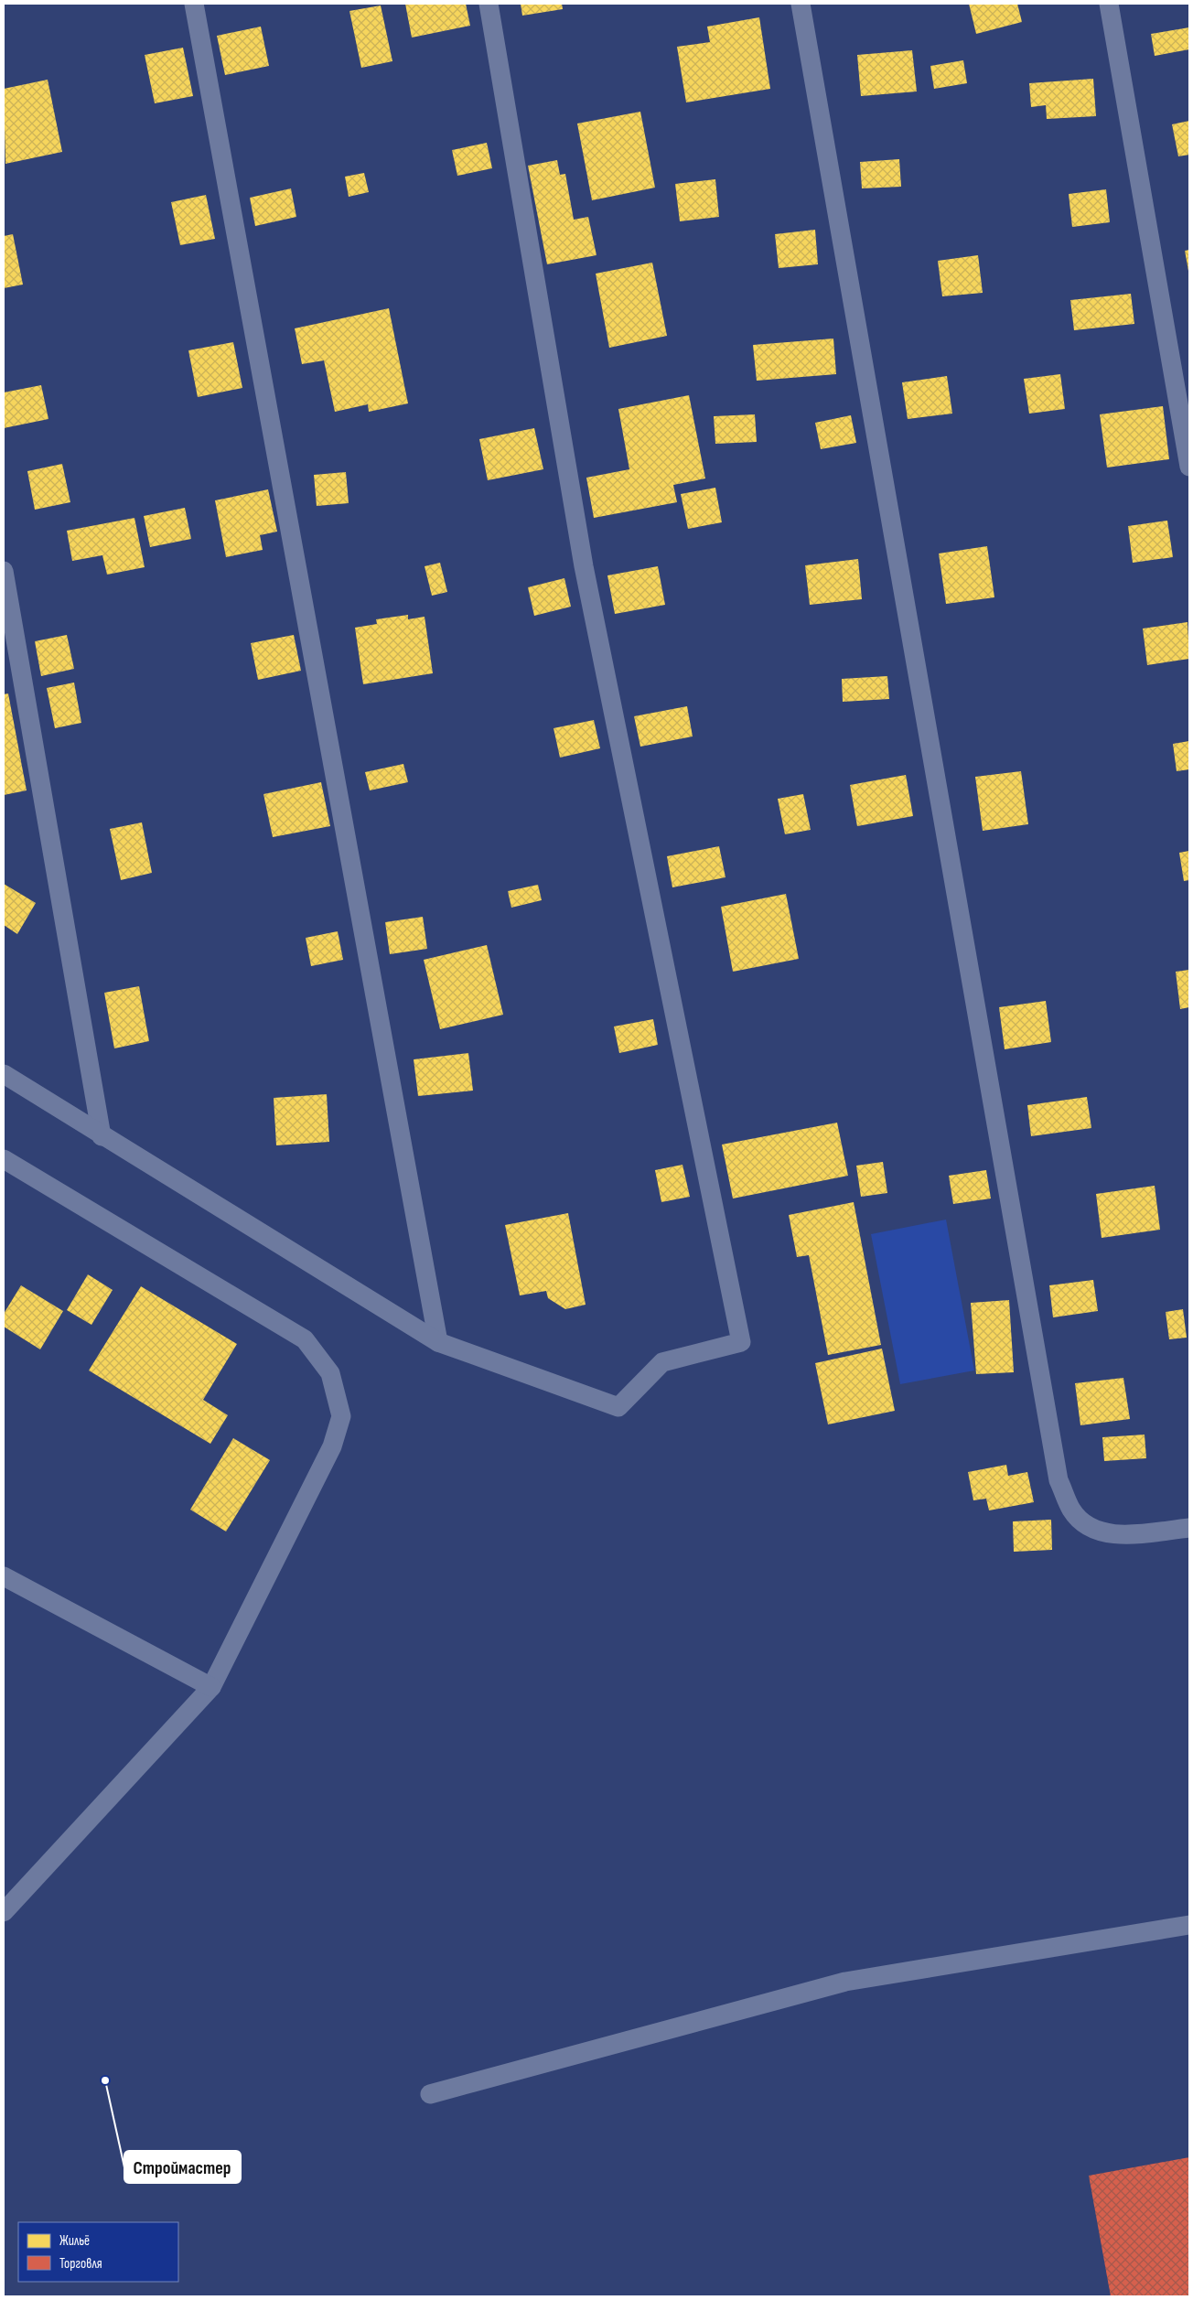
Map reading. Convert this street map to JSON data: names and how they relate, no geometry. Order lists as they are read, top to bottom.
{
  "places": ["Строймастер"],
  "legend": ["Жильё", "Торговля"]
}
